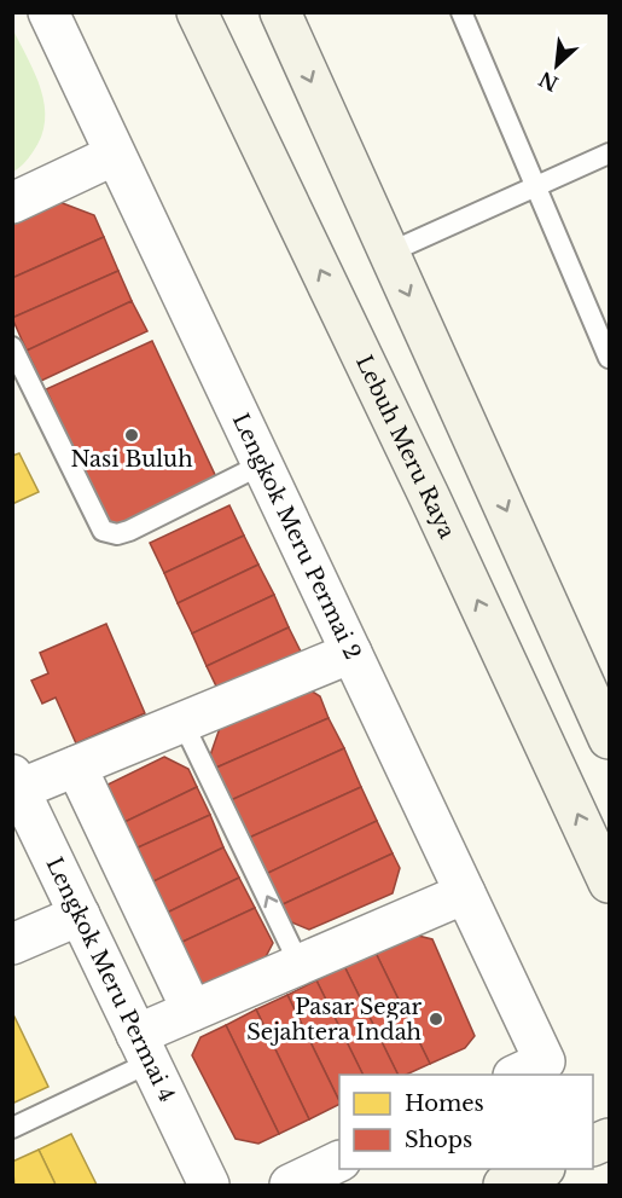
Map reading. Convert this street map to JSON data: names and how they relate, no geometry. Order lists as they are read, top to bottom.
{
  "streets": {
    "main road": ["Lebuh Meru Raya"],
    "street": ["Lengkok Meru Permai 2", "Lengkok Meru Permai 4"]
  },
  "places": ["Nasi Buluh", "Pasar Segar Sejahtera Indah"],
  "legend": ["Homes", "Shops"],
  "north": "bottom left"
}
